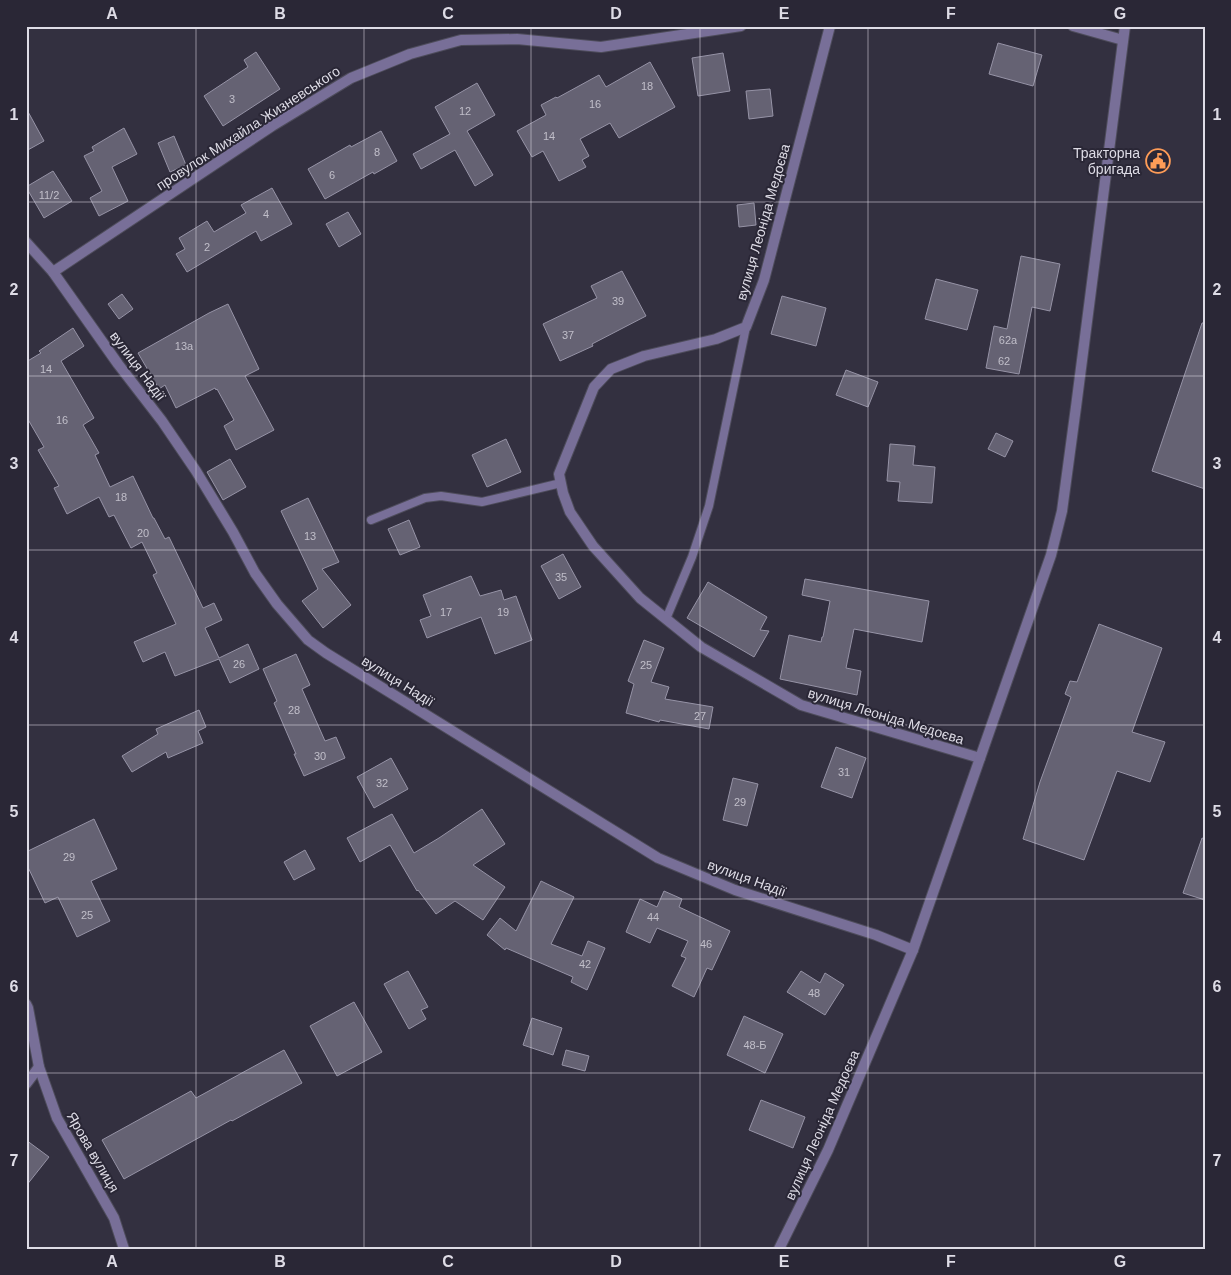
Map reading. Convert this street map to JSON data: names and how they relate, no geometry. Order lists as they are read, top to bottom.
{
  "streets": {
    "street": [
      "провулок Михайла Жизневського",
      "вулиця Леоніда Медоєва",
      "вулиця Надії",
      "Ярова вулиця"
    ]
  },
  "crossings": [
    ["провулок Михайла Жизневського", "вулиця Надії"],
    ["вулиця Леоніда Медоєва", "вулиця Надії"]
  ],
  "places": {
    "public building": ["Тракторна бригада"]
  },
  "house_numbers": [
    "18",
    "3",
    "16",
    "12",
    "14",
    "8",
    "6",
    "11/2",
    "4",
    "2",
    "39",
    "37",
    "62а",
    "13а",
    "62",
    "14",
    "16",
    "18",
    "20",
    "13",
    "35",
    "17",
    "19",
    "26",
    "25",
    "28",
    "27",
    "30",
    "31",
    "32",
    "29",
    "29",
    "25",
    "44",
    "46",
    "42",
    "48",
    "48-Б"
  ],
  "grid": {
    "columns": [
      "A",
      "B",
      "C",
      "D",
      "E",
      "F",
      "G"
    ],
    "rows": [
      "1",
      "2",
      "3",
      "4",
      "5",
      "6",
      "7"
    ]
  }
}
